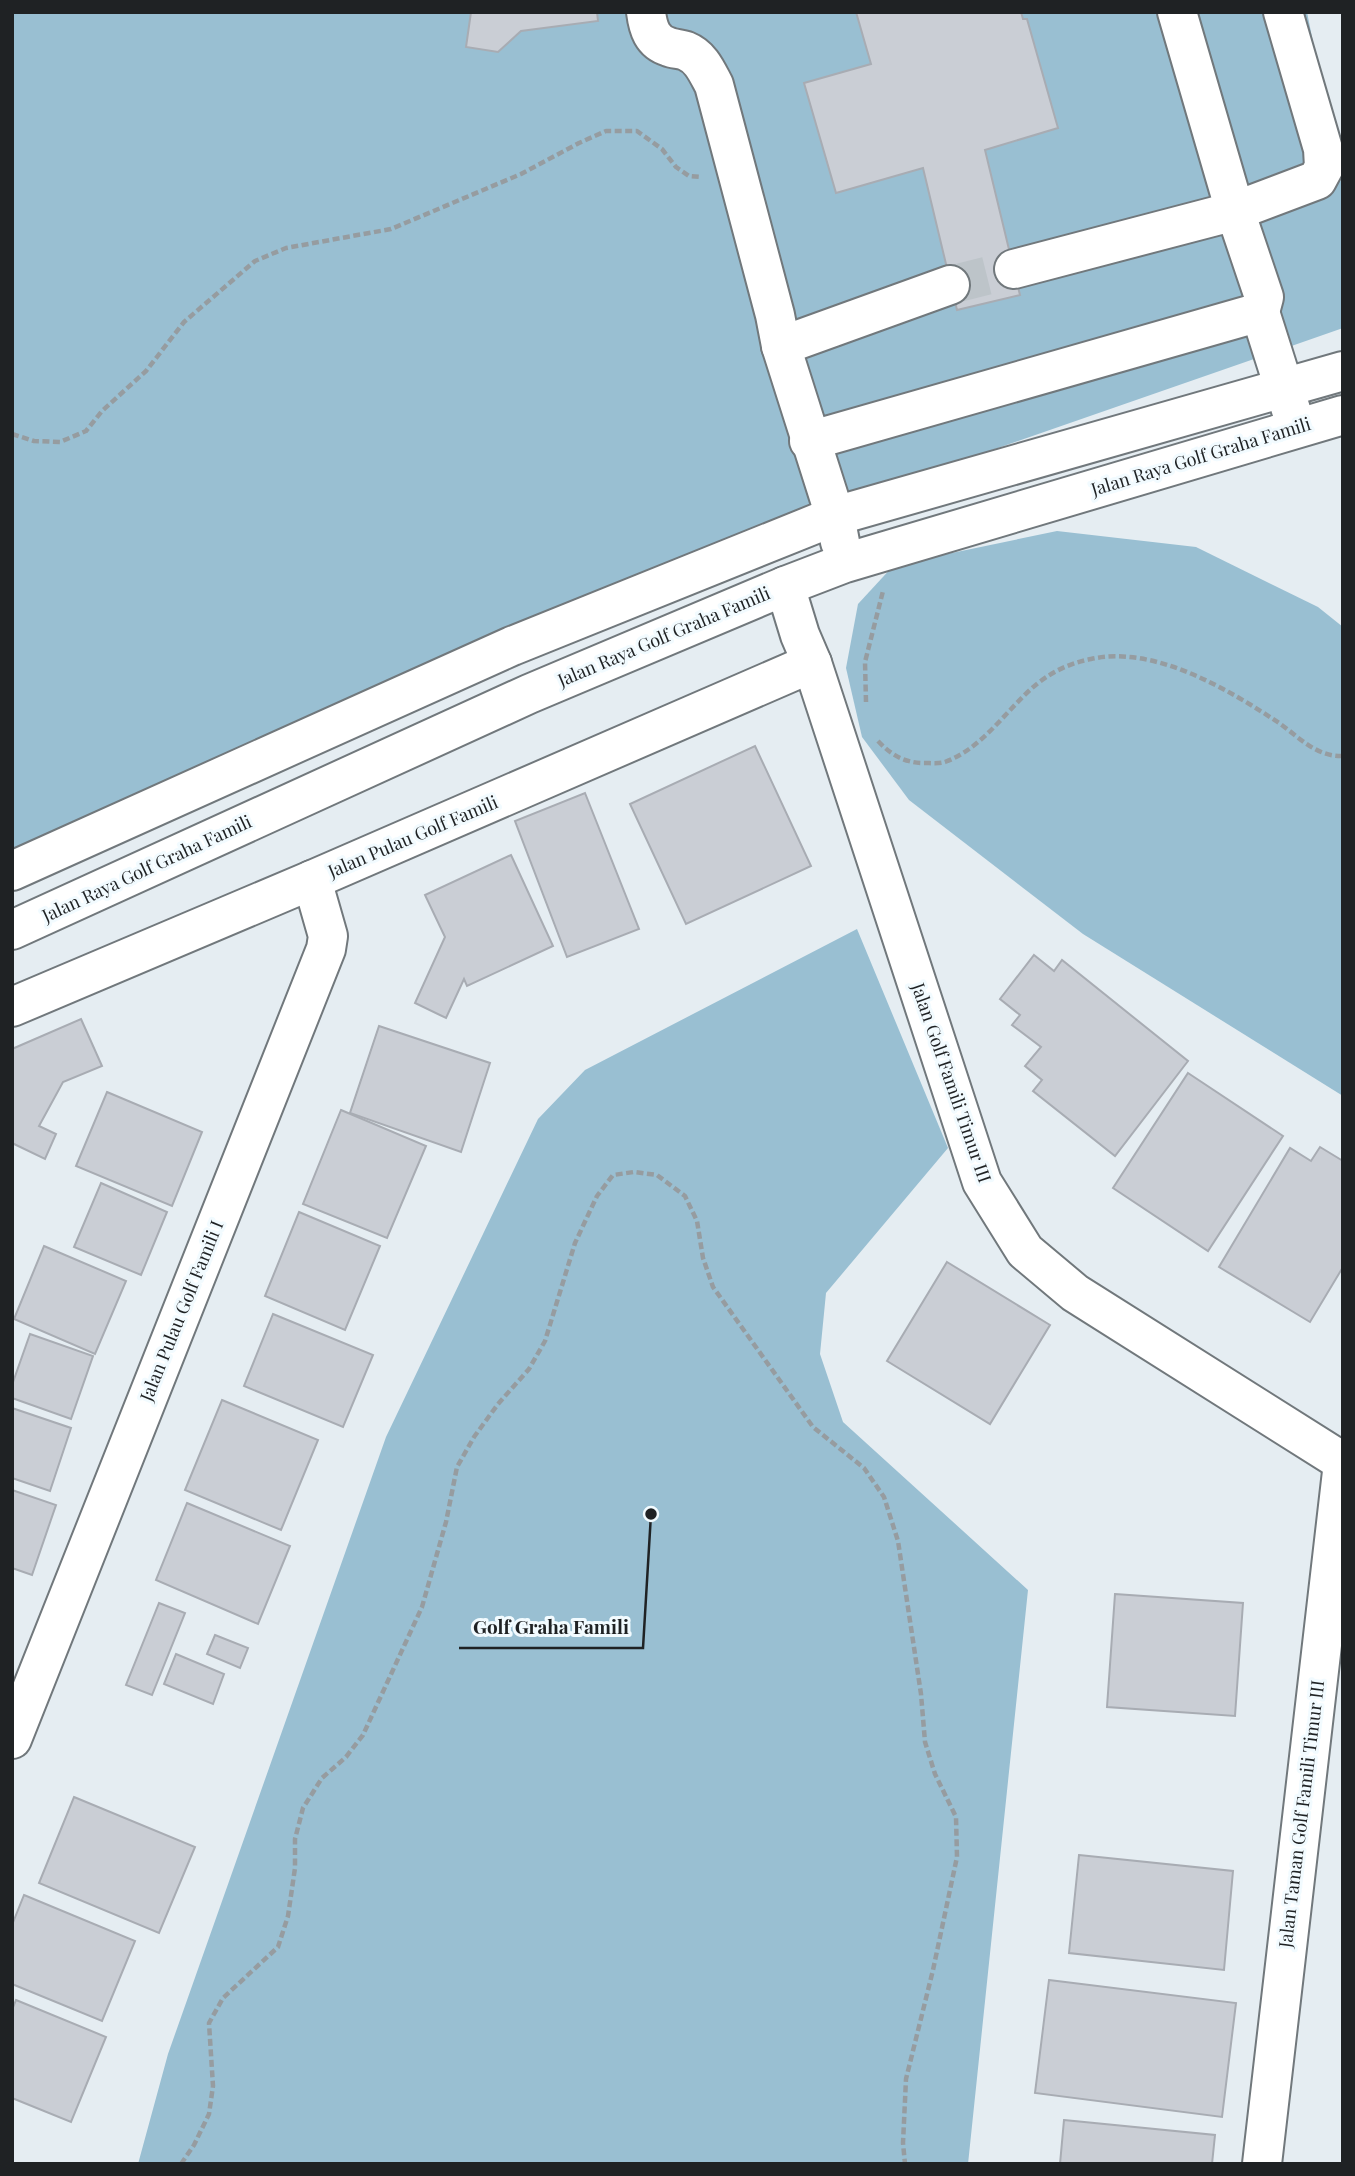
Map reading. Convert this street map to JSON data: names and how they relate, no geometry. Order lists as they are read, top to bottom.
{
  "streets": {
    "street": [
      "Jalan Raya Golf Graha Famili",
      "Jalan Pulau Golf Famili",
      "Jalan Golf Famili Timur III",
      "Jalan Pulau Golf Famili I",
      "Jalan Taman Golf Famili Timur III"
    ]
  },
  "crossings": [
    ["Jalan Raya Golf Graha Famili", "Jalan Golf Famili Timur III"],
    ["Jalan Pulau Golf Famili", "Jalan Golf Famili Timur III"],
    ["Jalan Pulau Golf Famili", "Jalan Pulau Golf Famili I"],
    ["Jalan Golf Famili Timur III", "Jalan Taman Golf Famili Timur III"]
  ],
  "places": ["Golf Graha Famili"]
}
